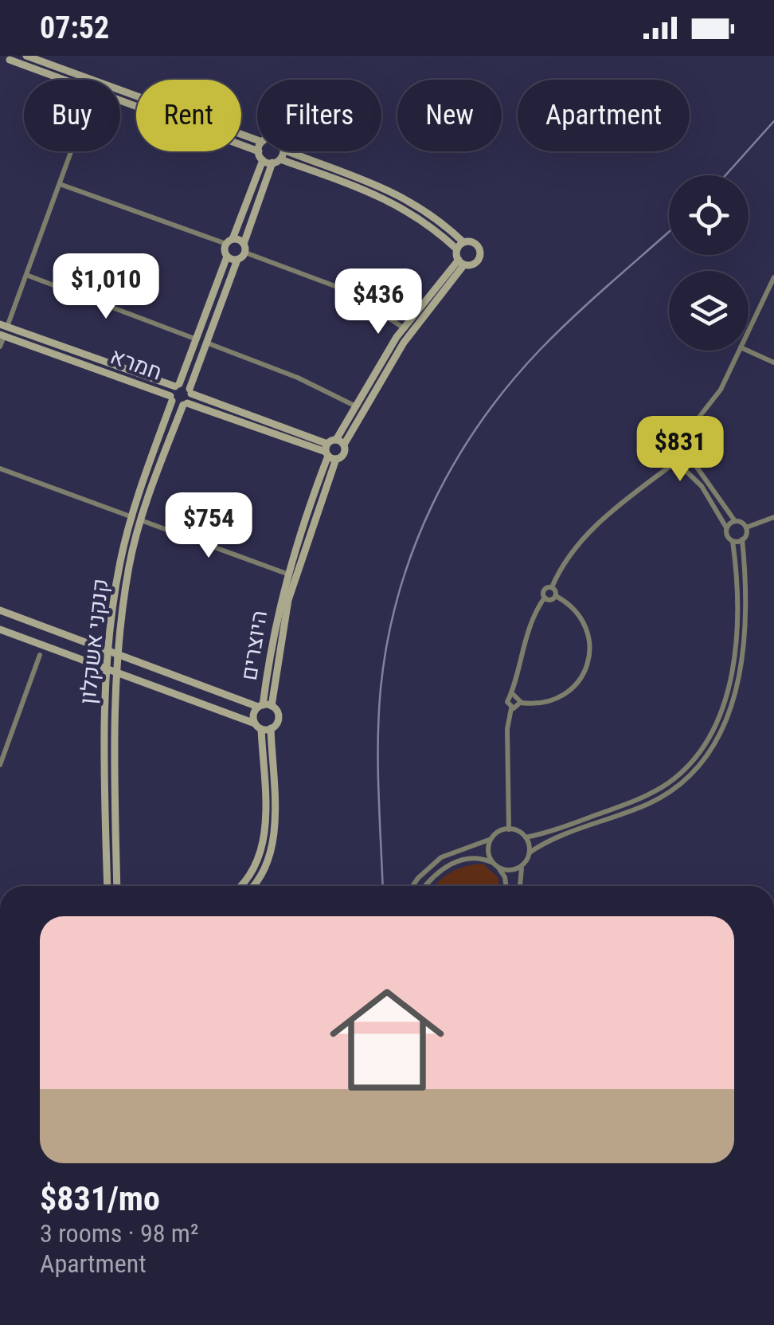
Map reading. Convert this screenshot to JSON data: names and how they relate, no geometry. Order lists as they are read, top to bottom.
{
  "streets": {
    "street": ["חמרא", "קנקני אשקלון", "היוצרים"]
  },
  "crossings": [
    ["חמרא", "קנקני אשקלון"]
  ],
  "page": {
    "status": "07:52",
    "chip": [
      "Buy",
      "Rent",
      "Filters",
      "New",
      "Apartment"
    ],
    "price": [
      "$1,010",
      "$436",
      "$831",
      "$754"
    ],
    "list": [
      {
        "name": "$831/mo",
        "note": "3 rooms · 98 m² · Apartment"
      }
    ]
  }
}
